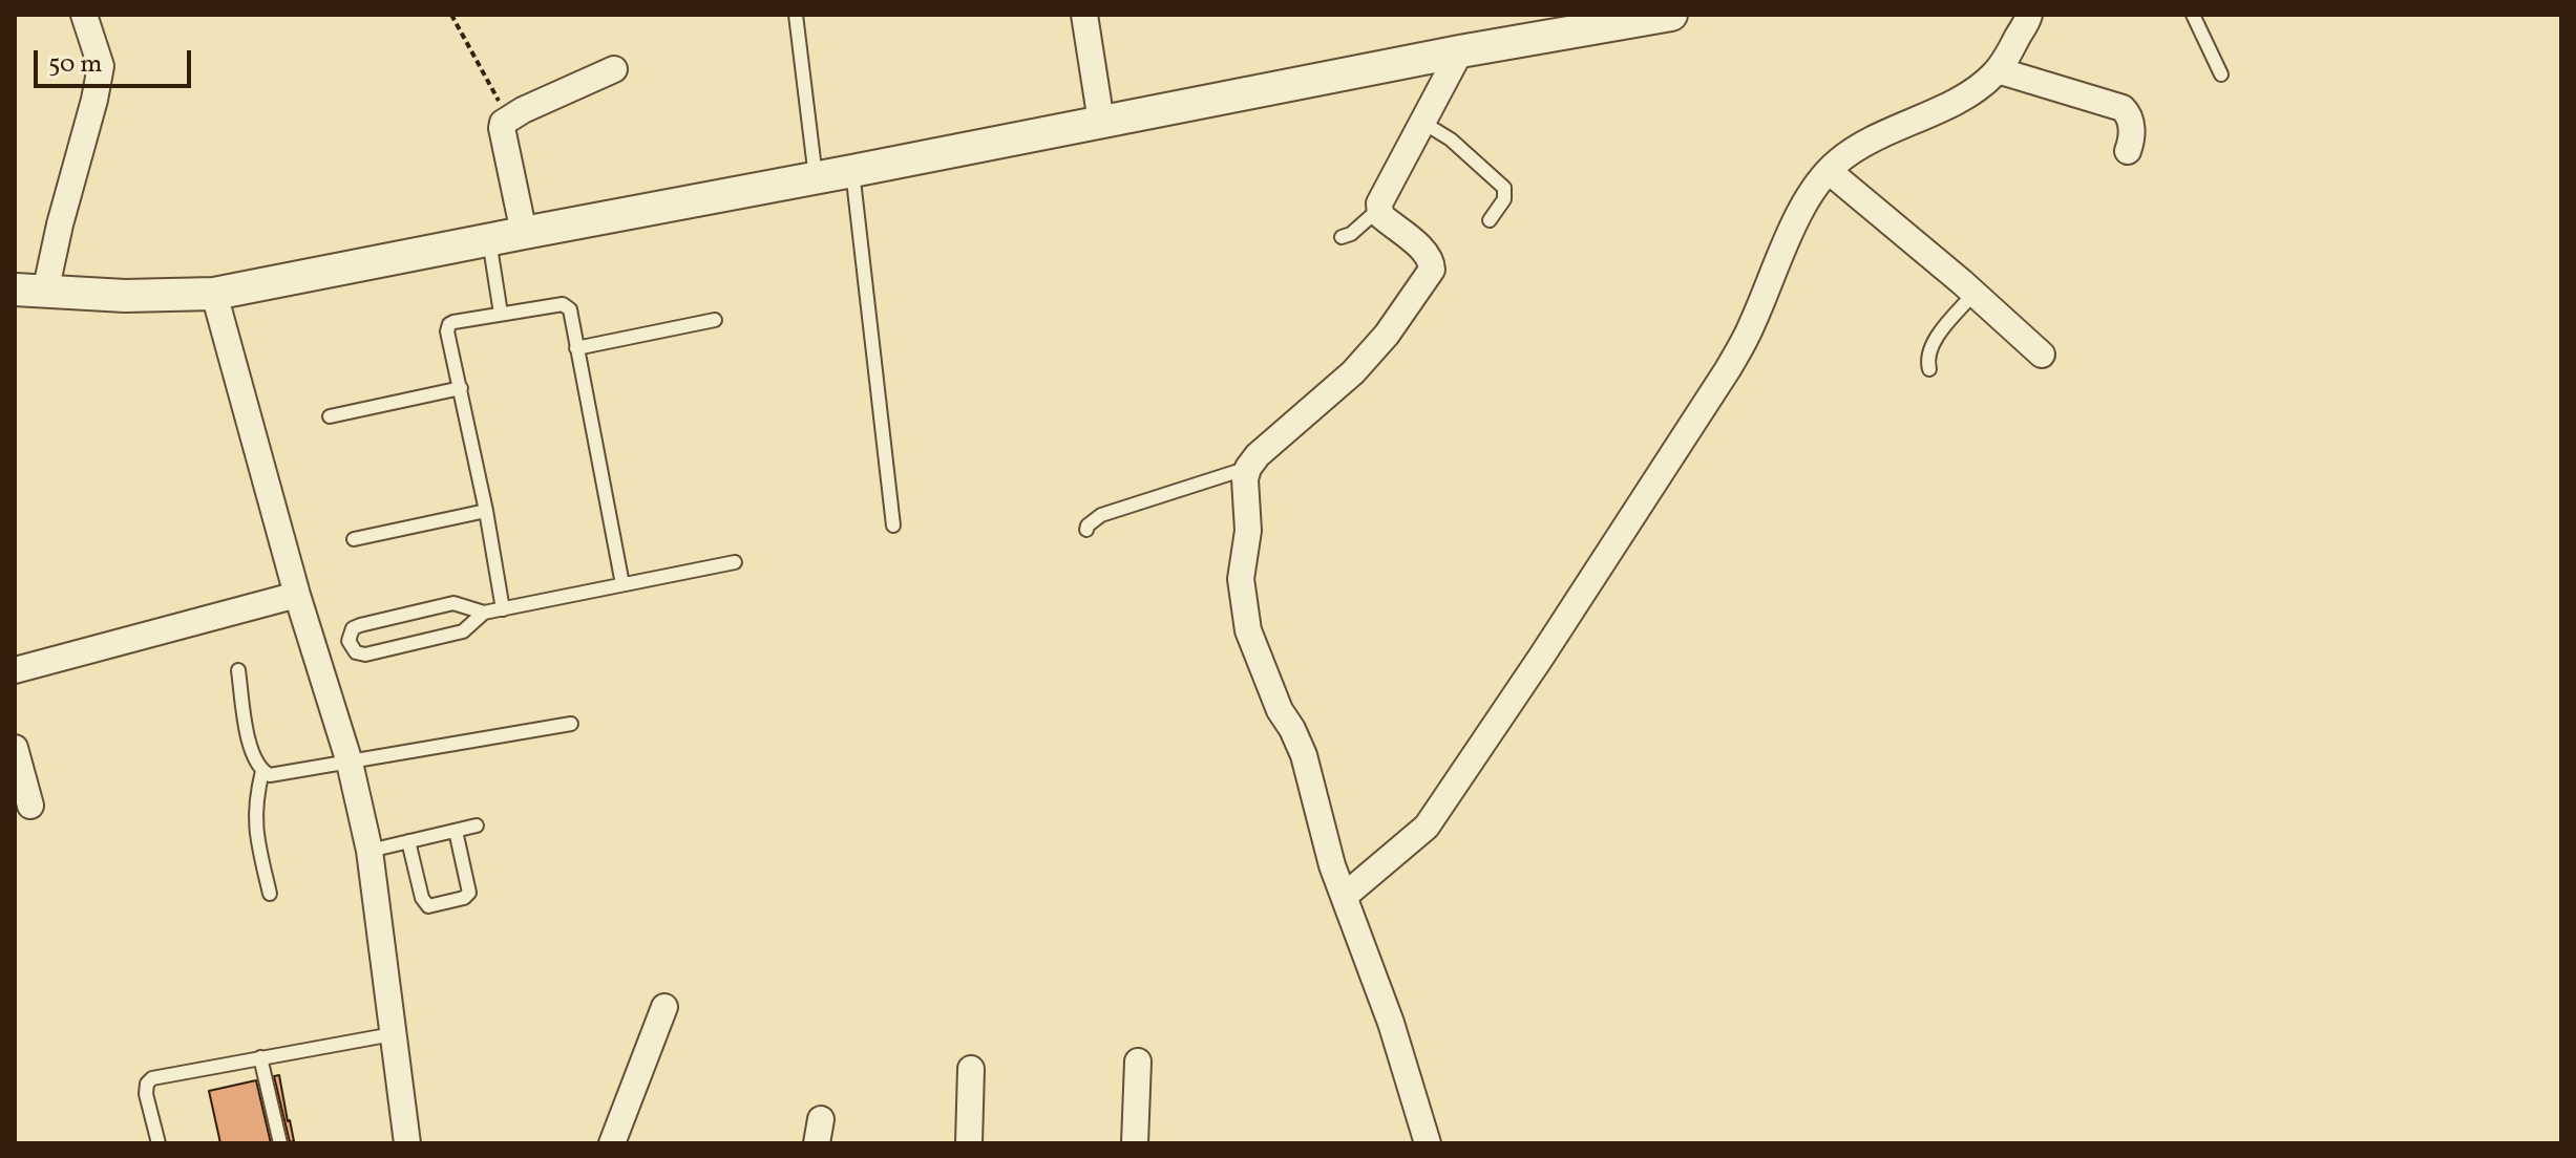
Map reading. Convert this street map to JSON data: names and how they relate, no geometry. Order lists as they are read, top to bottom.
{
  "scale_bar": "50 m"
}
